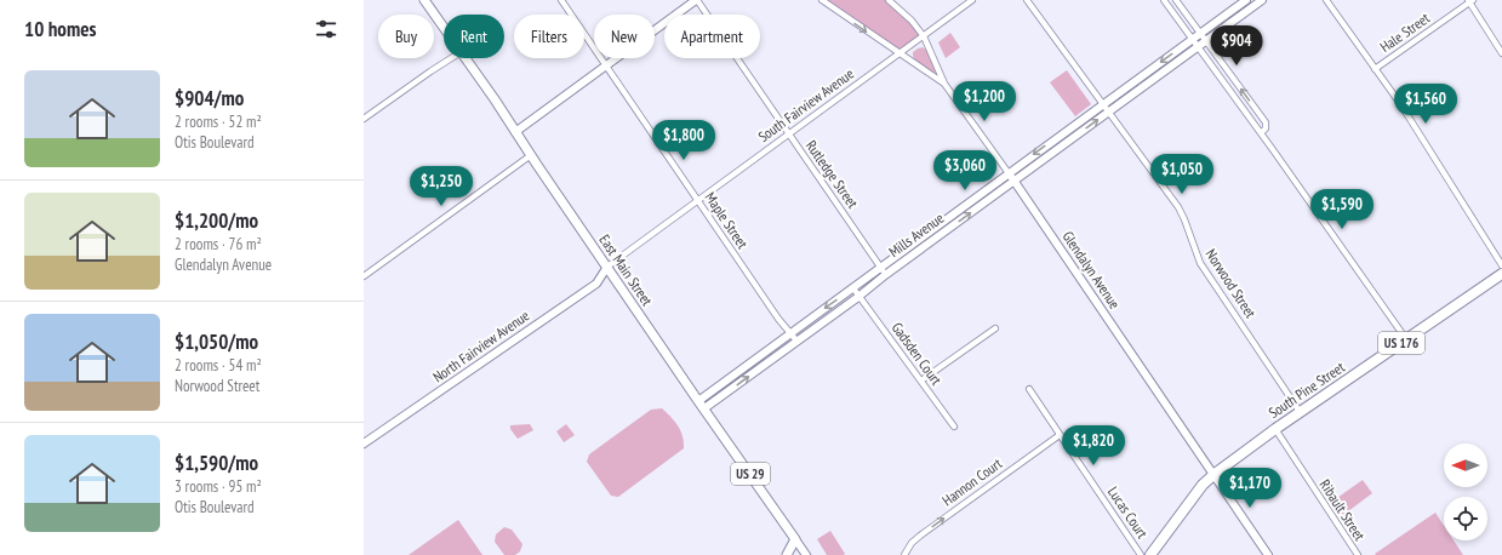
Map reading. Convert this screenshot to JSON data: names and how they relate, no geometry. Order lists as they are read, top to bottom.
{
  "streets": {
    "highway": ["US 176", "South Pine Street"],
    "main road": ["East Main Street", "US 29"],
    "street": [
      "Hale Street",
      "South Fairview Avenue",
      "Rutledge Street",
      "Maple Street",
      "Mills Avenue",
      "Glendalyn Avenue",
      "Norwood Street",
      "North Fairview Avenue",
      "Gadsden Court",
      "Hannon Court",
      "Ribault Street",
      "Lucas Court"
    ]
  },
  "crossings": [
    ["South Fairview Avenue", "Rutledge Street"],
    ["South Fairview Avenue", "Maple Street"],
    ["South Fairview Avenue", "East Main Street"],
    ["South Fairview Avenue", "Glendalyn Avenue"],
    ["South Fairview Avenue", "North Fairview Avenue"],
    ["Rutledge Street", "Mills Avenue"],
    ["Maple Street", "Mills Avenue"],
    ["Mills Avenue", "East Main Street"],
    ["Mills Avenue", "Glendalyn Avenue"],
    ["Mills Avenue", "Norwood Street"],
    ["Mills Avenue", "Gadsden Court"],
    ["East Main Street", "North Fairview Avenue"],
    ["Glendalyn Avenue", "South Pine Street"],
    ["Norwood Street", "South Pine Street"],
    ["South Pine Street", "Ribault Street"],
    ["Hannon Court", "Lucas Court"]
  ],
  "one_way": ["Hannon Court"],
  "north": "left",
  "page": {
    "heading": "10 homes",
    "chip": [
      "Buy",
      "Rent",
      "Filters",
      "New",
      "Apartment"
    ],
    "price": [
      "$904",
      "$1,200",
      "$1,560",
      "$1,800",
      "$3,060",
      "$1,050",
      "$1,250",
      "$1,590",
      "$1,820",
      "$1,170"
    ],
    "list": [
      {
        "name": "$904/mo",
        "note": "2 rooms · 52 m² · Otis Boulevard"
      },
      {
        "name": "$1,200/mo",
        "note": "2 rooms · 76 m² · Glendalyn Avenue"
      },
      {
        "name": "$1,050/mo",
        "note": "2 rooms · 54 m² · Norwood Street"
      },
      {
        "name": "$1,590/mo",
        "note": "3 rooms · 95 m² · Otis Boulevard"
      }
    ]
  }
}
